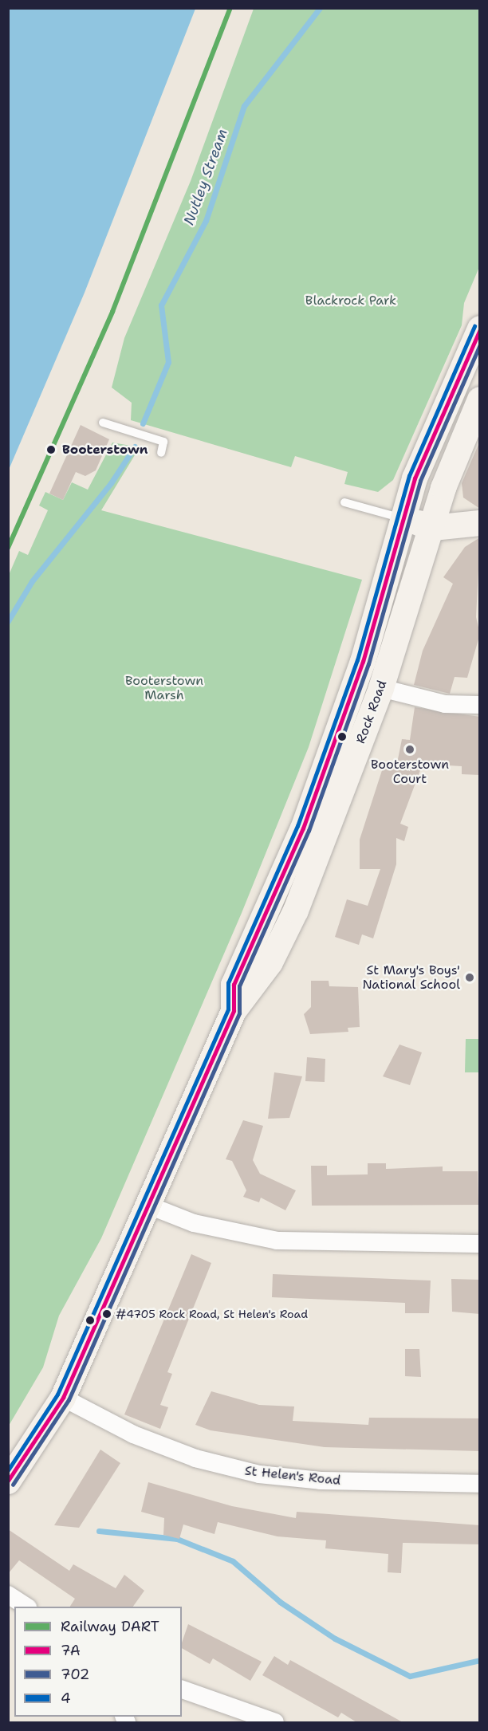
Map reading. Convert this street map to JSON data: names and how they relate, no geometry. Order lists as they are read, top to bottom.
{
  "streets": {
    "main road": ["Rock Road"],
    "street": ["St Helen's Road"]
  },
  "crossings": [
    ["Rock Road", "St Helen's Road"]
  ],
  "water": ["Nutley Stream"],
  "parks": ["Blackrock Park", "Booterstown Marsh"],
  "places": [
    "Booterstown",
    "Booterstown Court",
    "St Mary's Boys' National School",
    "#4705 Rock Road, St Helen's Road"
  ],
  "lines": [
    "rail line DART",
    "transit line 4",
    "transit line 7A",
    "transit line 702"
  ],
  "legend": [
    "Railway DART",
    "7A",
    "702",
    "4"
  ]
}
